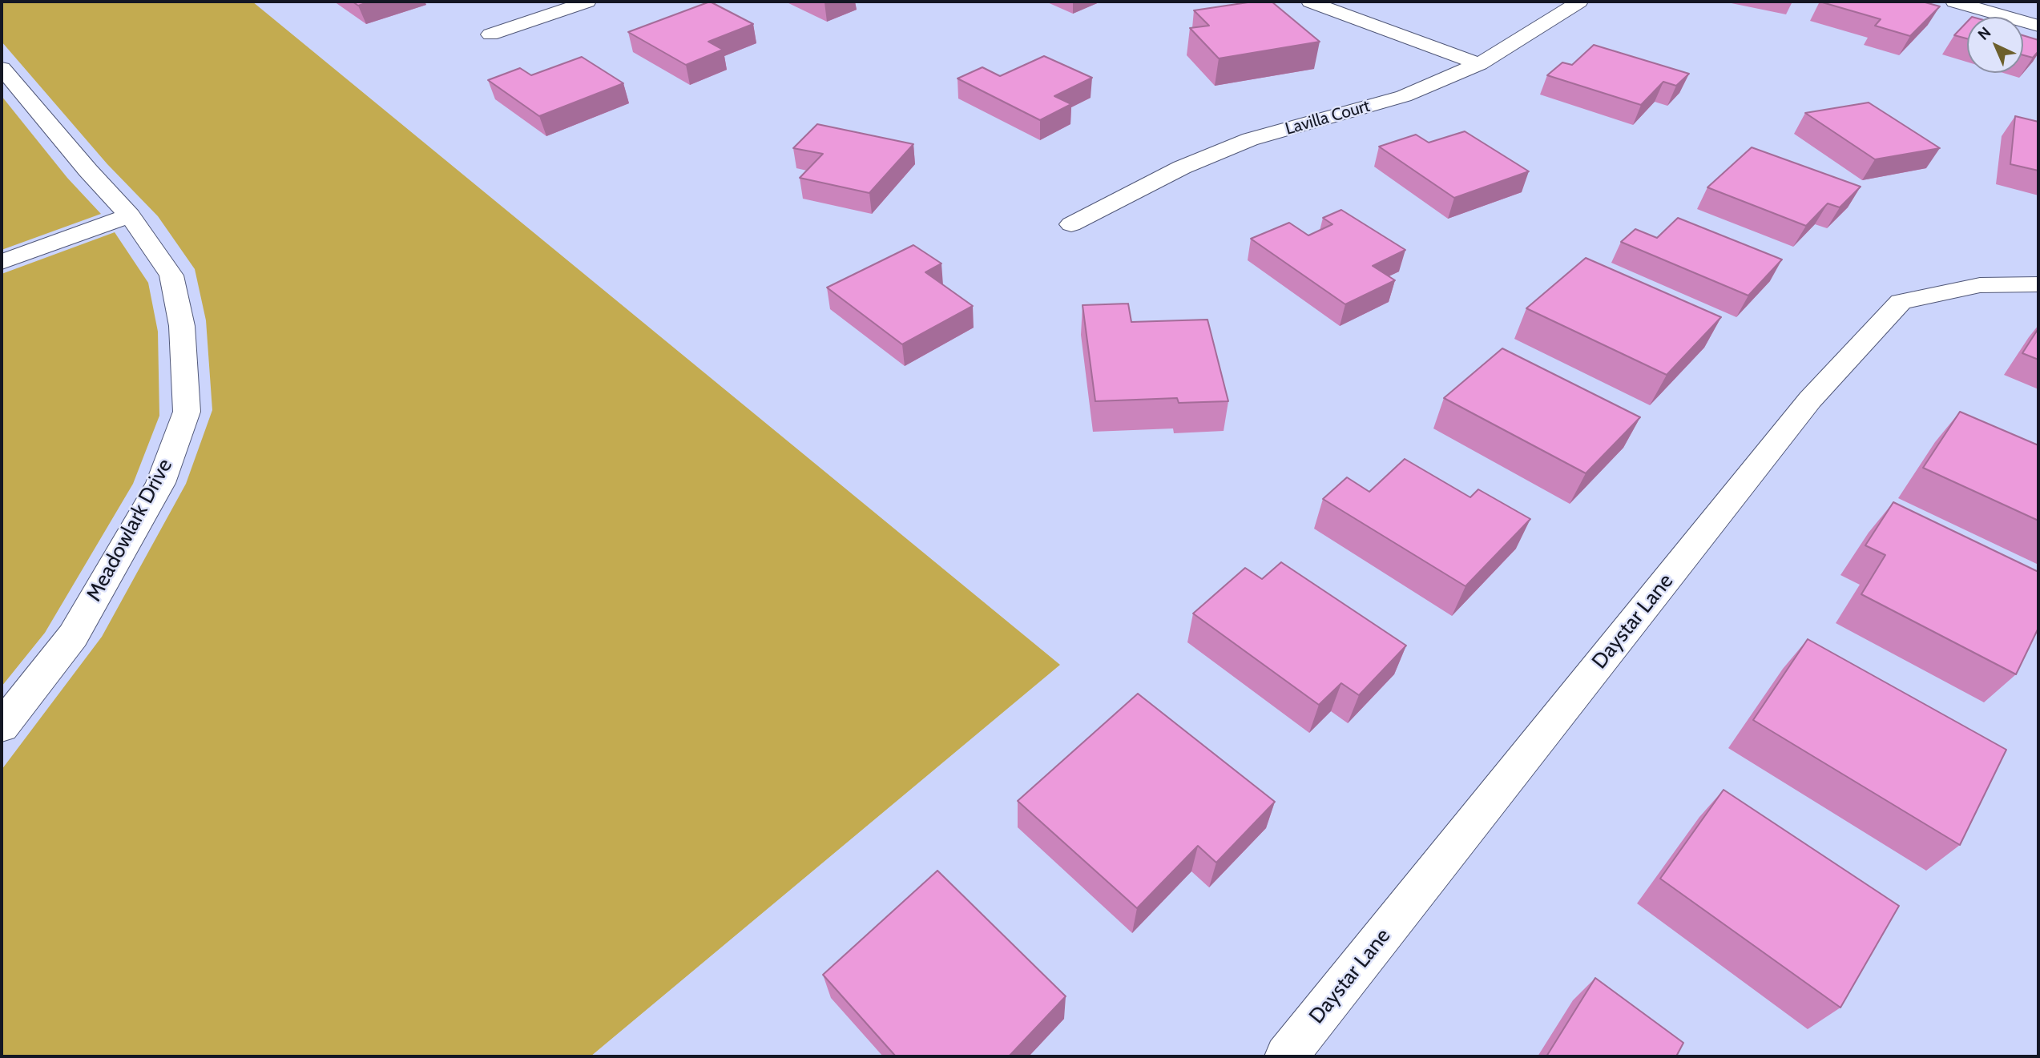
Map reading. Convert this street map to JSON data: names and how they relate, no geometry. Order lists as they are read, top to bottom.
{
  "streets": {
    "street": ["Lavilla Court", "Meadowlark Drive", "Daystar Lane"]
  },
  "north": "top left"
}
